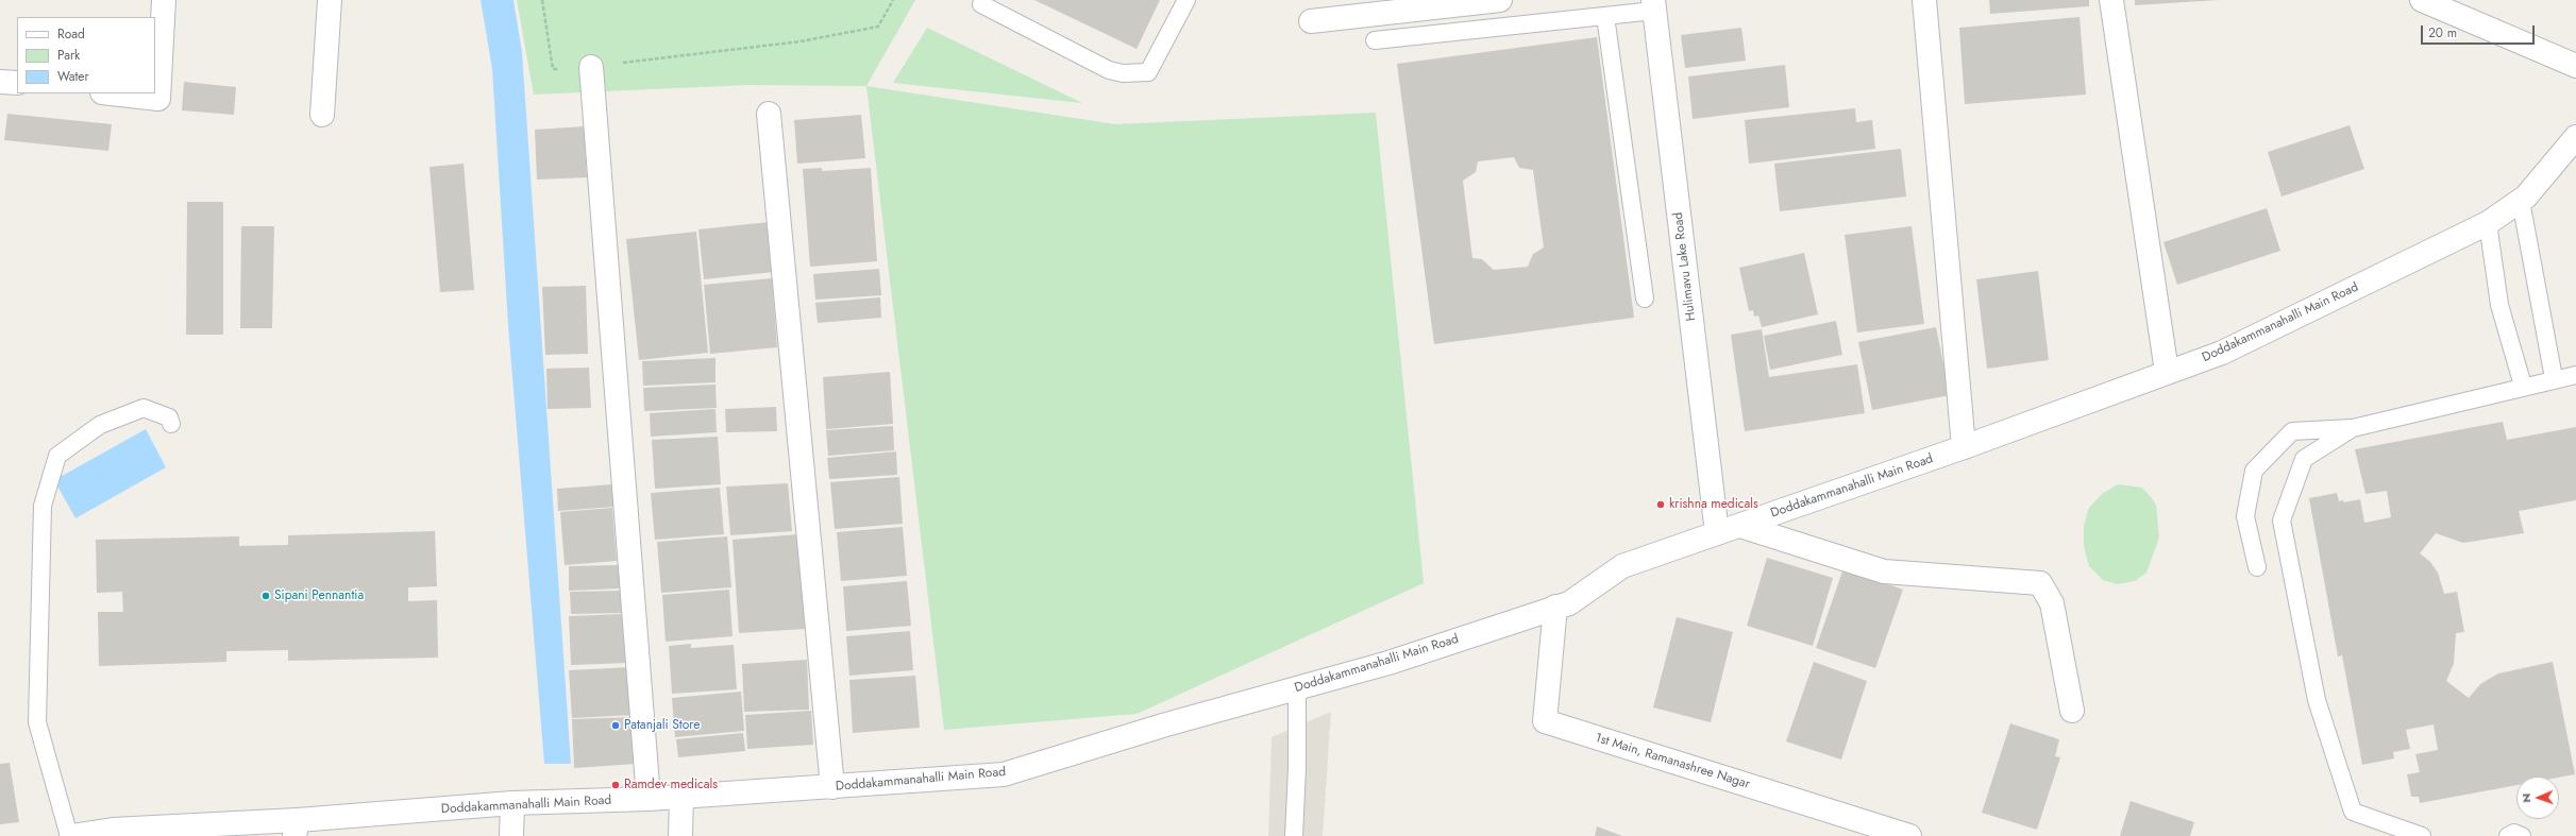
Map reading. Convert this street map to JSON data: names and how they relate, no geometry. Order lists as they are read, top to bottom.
{
  "streets": {
    "street": ["Hulimavu Lake Road", "Doddakammanahalli Main Road", "1st Main, Ramanashree Nagar"]
  },
  "crossings": [
    ["Hulimavu Lake Road", "Doddakammanahalli Main Road"],
    ["Doddakammanahalli Main Road", "1st Main, Ramanashree Nagar"]
  ],
  "places": [
    "krishna medicals",
    "Sipani Pennantia",
    "Patanjali Store",
    "Ramdev medicals"
  ],
  "legend": ["Road", "Park", "Water"],
  "scale_bar": "20 m",
  "north": "left"
}
